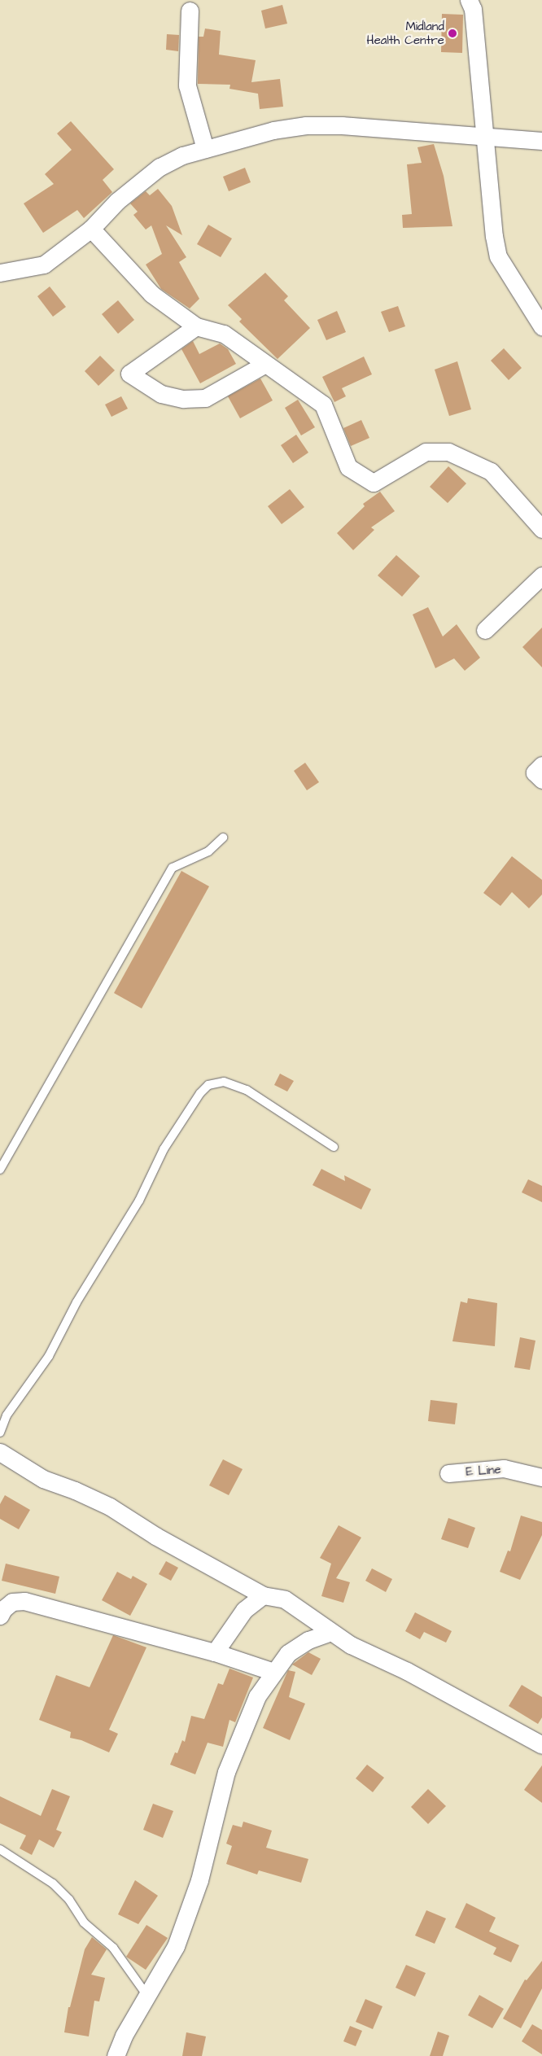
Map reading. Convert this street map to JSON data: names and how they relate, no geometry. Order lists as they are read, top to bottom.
{
  "streets": {
    "street": ["E Line"]
  },
  "places": ["Midland Health Centre"]
}
